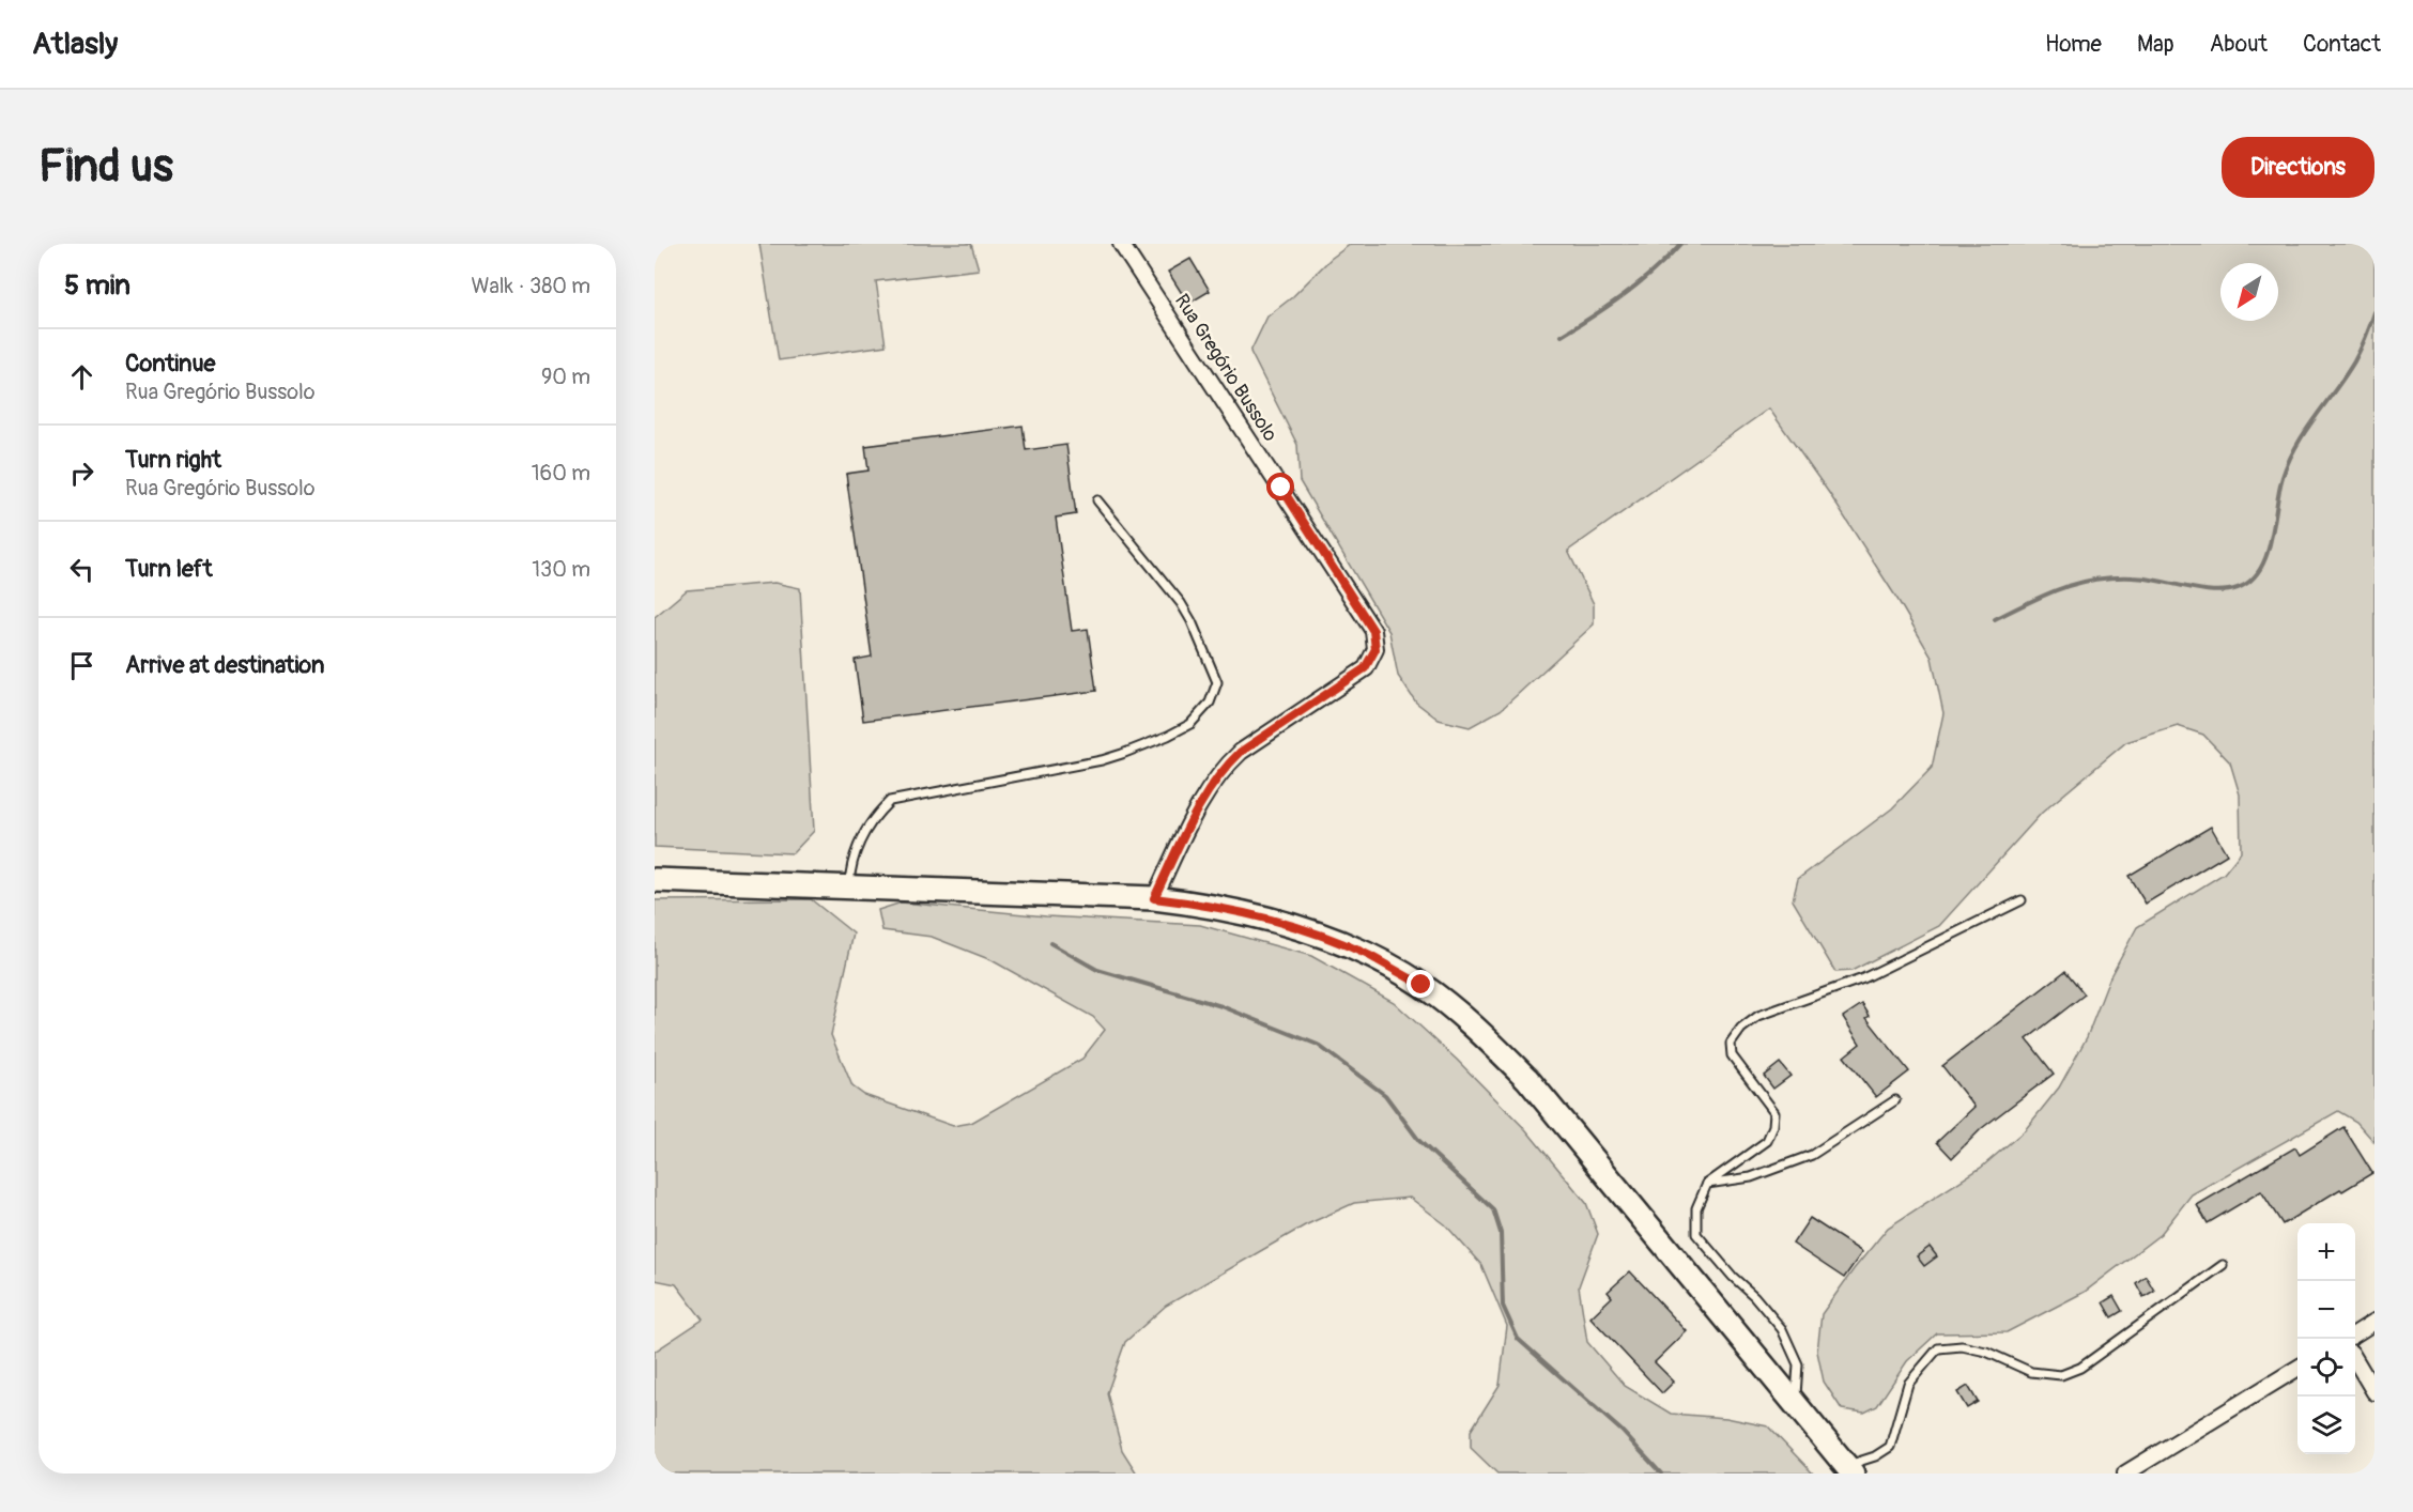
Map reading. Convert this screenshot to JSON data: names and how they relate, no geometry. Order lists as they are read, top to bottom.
{
  "streets": {
    "street": ["Rua Gregório Bussolo"]
  },
  "north": "bottom left",
  "page": {
    "header": "Atlasly",
    "nav": [
      "Home",
      "Map",
      "About",
      "Contact"
    ],
    "buttons": "Directions",
    "title": "Find us",
    "heading": ["5 min", "Walk · 380 m"],
    "list": [
      ["Continue", "Rua Gregório Bussolo", "90 m"],
      ["Turn right", "Rua Gregório Bussolo", "160 m"],
      ["Turn left", "130 m"],
      "Arrive at destination"
    ],
    "map_buttons": ["+", "−"]
  }
}
